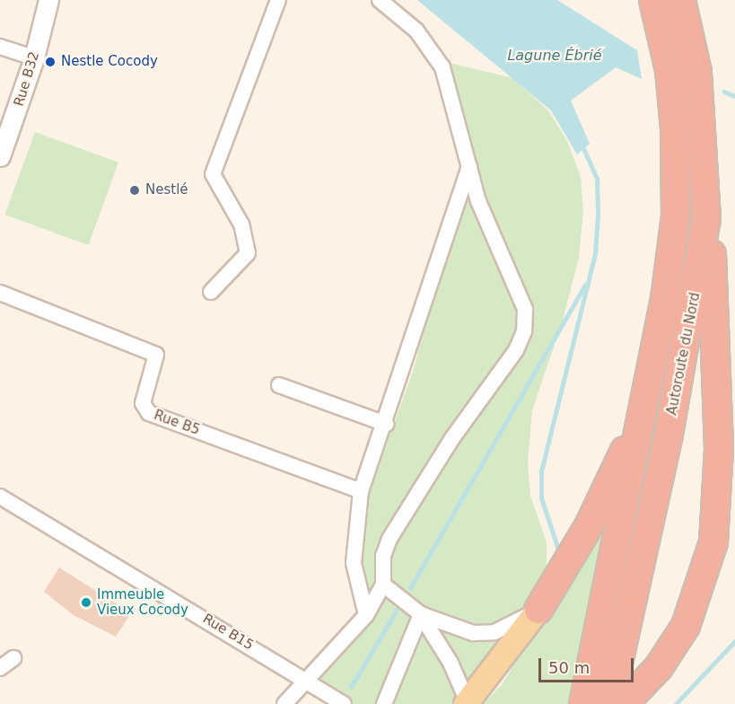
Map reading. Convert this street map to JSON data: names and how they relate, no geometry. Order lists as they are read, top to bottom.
{
  "streets": {
    "highway": ["Autoroute du Nord"],
    "street": ["Rue B32", "Rue B5", "Rue B15"]
  },
  "water": ["Lagune Ébrié"],
  "places": ["Nestle Cocody", "Nestlé", "Immeuble Vieux Cocody"],
  "scale_bar": "50 m"
}
